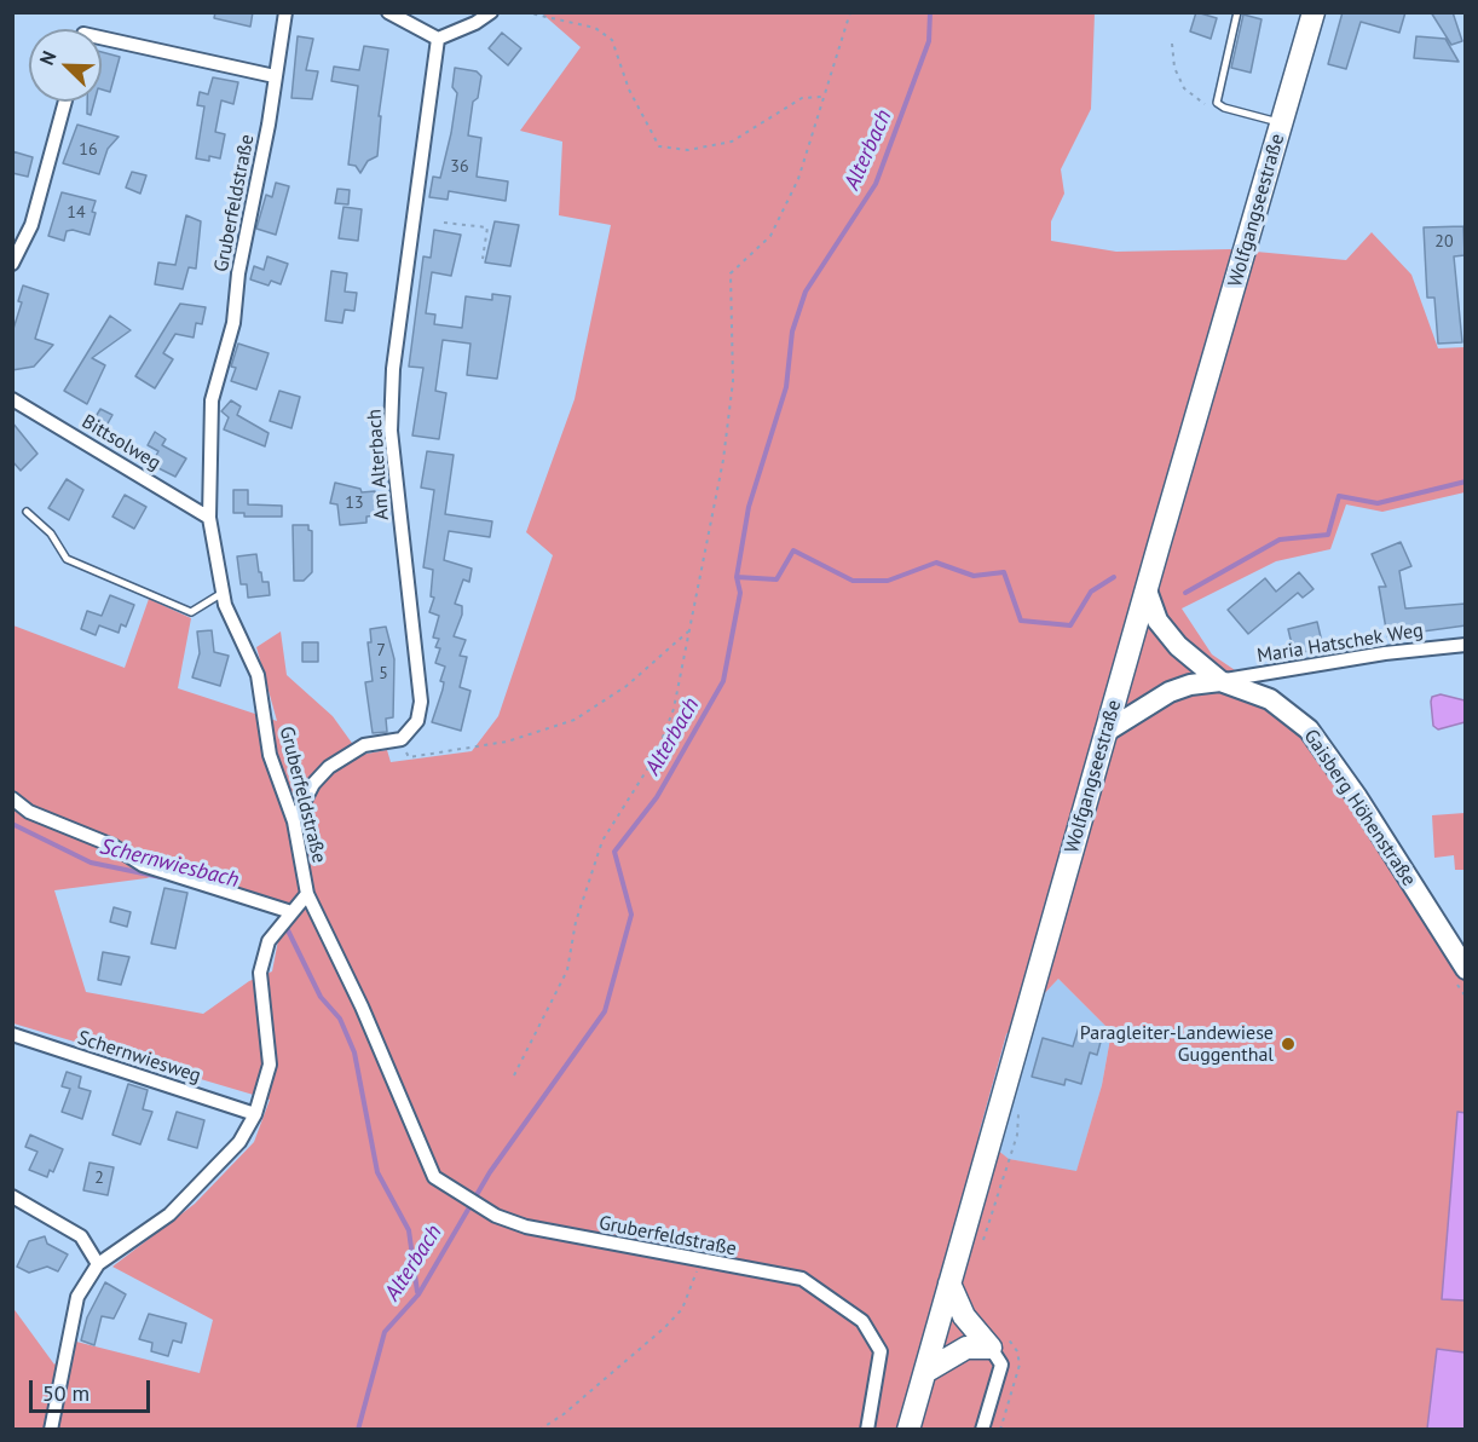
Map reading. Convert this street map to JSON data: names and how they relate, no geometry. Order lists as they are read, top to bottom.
{
  "streets": {
    "main road": ["Wolfgangseestraße", "Gaisberg Höhenstraße"],
    "street": [
      "Gruberfeldstraße",
      "Bittsolweg",
      "Am Alterbach",
      "Maria Hatschek Weg",
      "Schernwiesweg"
    ]
  },
  "crossings": [
    ["Gruberfeldstraße", "Bittsolweg"],
    ["Maria Hatschek Weg", "Gaisberg Höhenstraße"]
  ],
  "water": ["Alterbach", "Schernwiesbach"],
  "places": ["Paragleiter-Landewiese Guggenthal"],
  "house_numbers": [
    "16",
    "36",
    "14",
    "20",
    "13",
    "7",
    "5",
    "2"
  ],
  "scale_bar": "50 m",
  "north": "top left"
}
